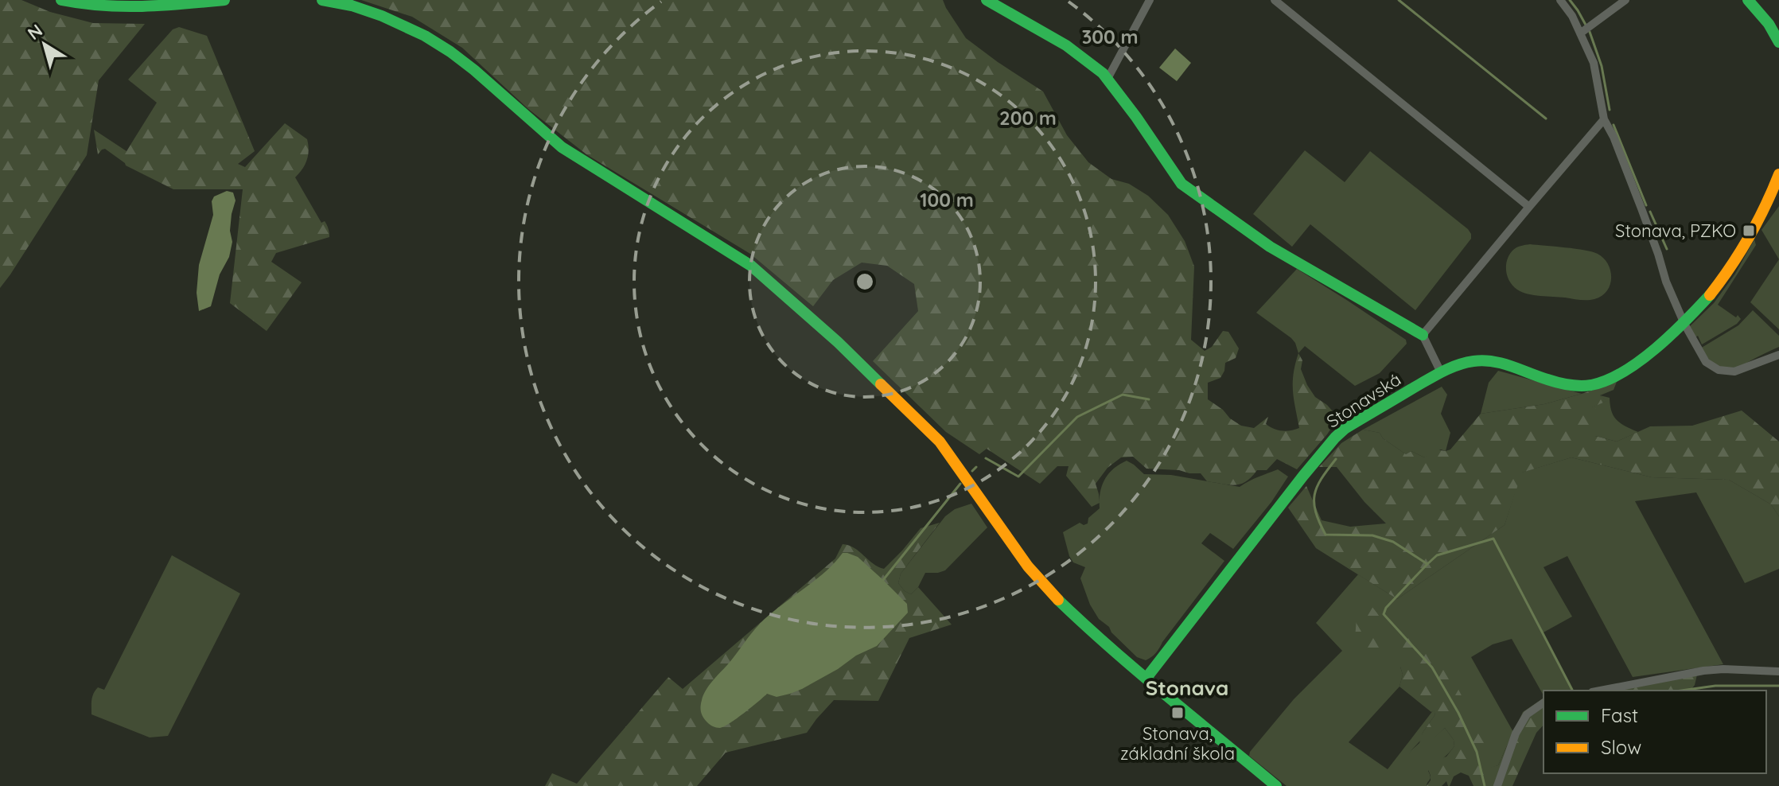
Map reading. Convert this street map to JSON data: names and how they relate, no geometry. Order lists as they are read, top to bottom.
{
  "streets": {
    "street": ["Stonavská"]
  },
  "districts": ["Stonava"],
  "places": {
    "transit": ["Stonava, PZKO", "Stonava, základní škola"]
  },
  "legend": ["Fast", "Slow"],
  "north": "top left",
  "rings": ["300 m", "200 m", "100 m"]
}
